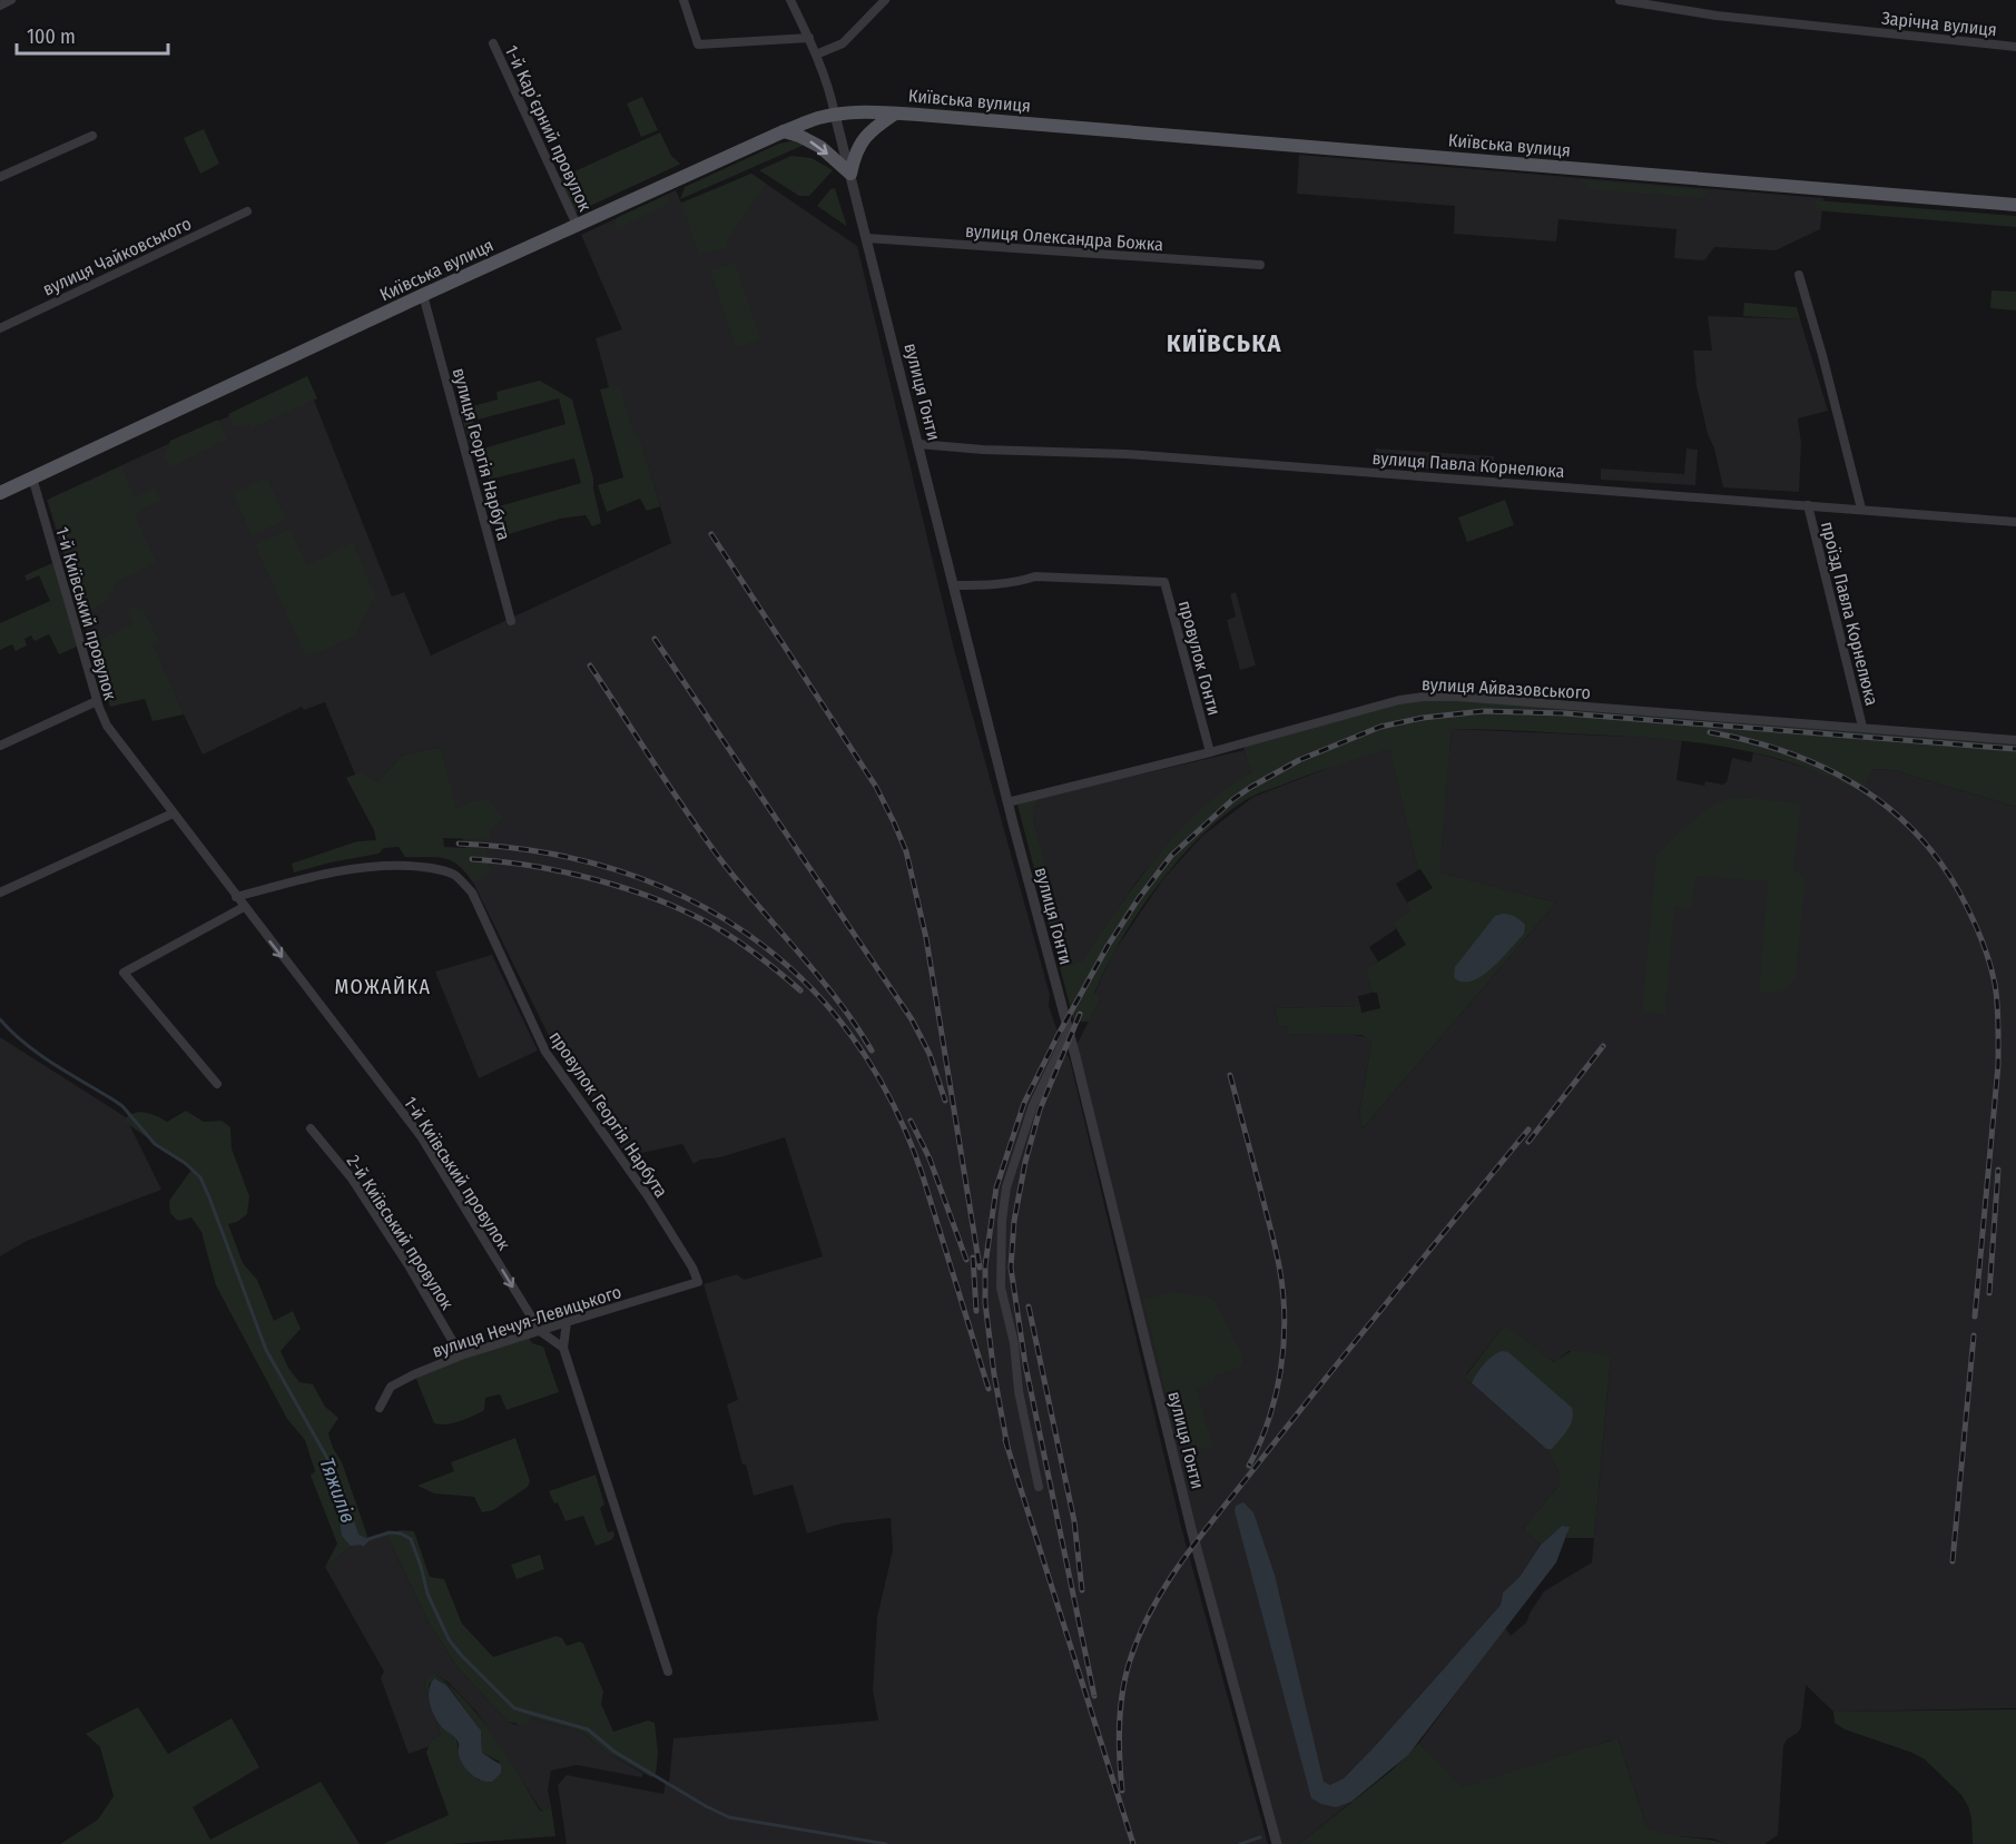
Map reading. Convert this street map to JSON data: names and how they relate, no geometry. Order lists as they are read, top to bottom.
{
  "streets": {
    "main road": ["Київська вулиця"],
    "street": [
      "Зарічна вулиця",
      "1-й Карʼєрний провулок",
      "вулиця Олександра Божка",
      "вулиця Чайковського",
      "вулиця Гонти",
      "вулиця Георгія Нарбута",
      "вулиця Павла Корнелюка",
      "1-й Київський провулок",
      "проїзд Павла Корнелюка",
      "провулок Гонти",
      "вулиця Айвазовського",
      "провулок Георгія Нарбута",
      "2-й Київський провулок",
      "вулиця Нечуя-Левицького"
    ]
  },
  "crossings": [
    ["Київська вулиця", "1-й Карʼєрний провулок"],
    ["Київська вулиця", "вулиця Гонти"],
    ["Київська вулиця", "вулиця Георгія Нарбута"],
    ["Київська вулиця", "1-й Київський провулок"],
    ["вулиця Олександра Божка", "вулиця Гонти"],
    ["вулиця Гонти", "вулиця Павла Корнелюка"],
    ["вулиця Гонти", "провулок Гонти"],
    ["вулиця Гонти", "вулиця Айвазовського"],
    ["вулиця Павла Корнелюка", "проїзд Павла Корнелюка"],
    ["1-й Київський провулок", "провулок Георгія Нарбута"],
    ["1-й Київський провулок", "вулиця Нечуя-Левицького"],
    ["проїзд Павла Корнелюка", "вулиця Айвазовського"],
    ["провулок Гонти", "вулиця Айвазовського"],
    ["провулок Георгія Нарбута", "вулиця Нечуя-Левицького"],
    ["2-й Київський провулок", "вулиця Нечуя-Левицького"]
  ],
  "one_way": ["1-й Київський провулок"],
  "districts": ["КИЇВСЬКА", "МОЖАЙКА"],
  "water": ["Тяжилів"],
  "scale_bar": "100 m"
}
